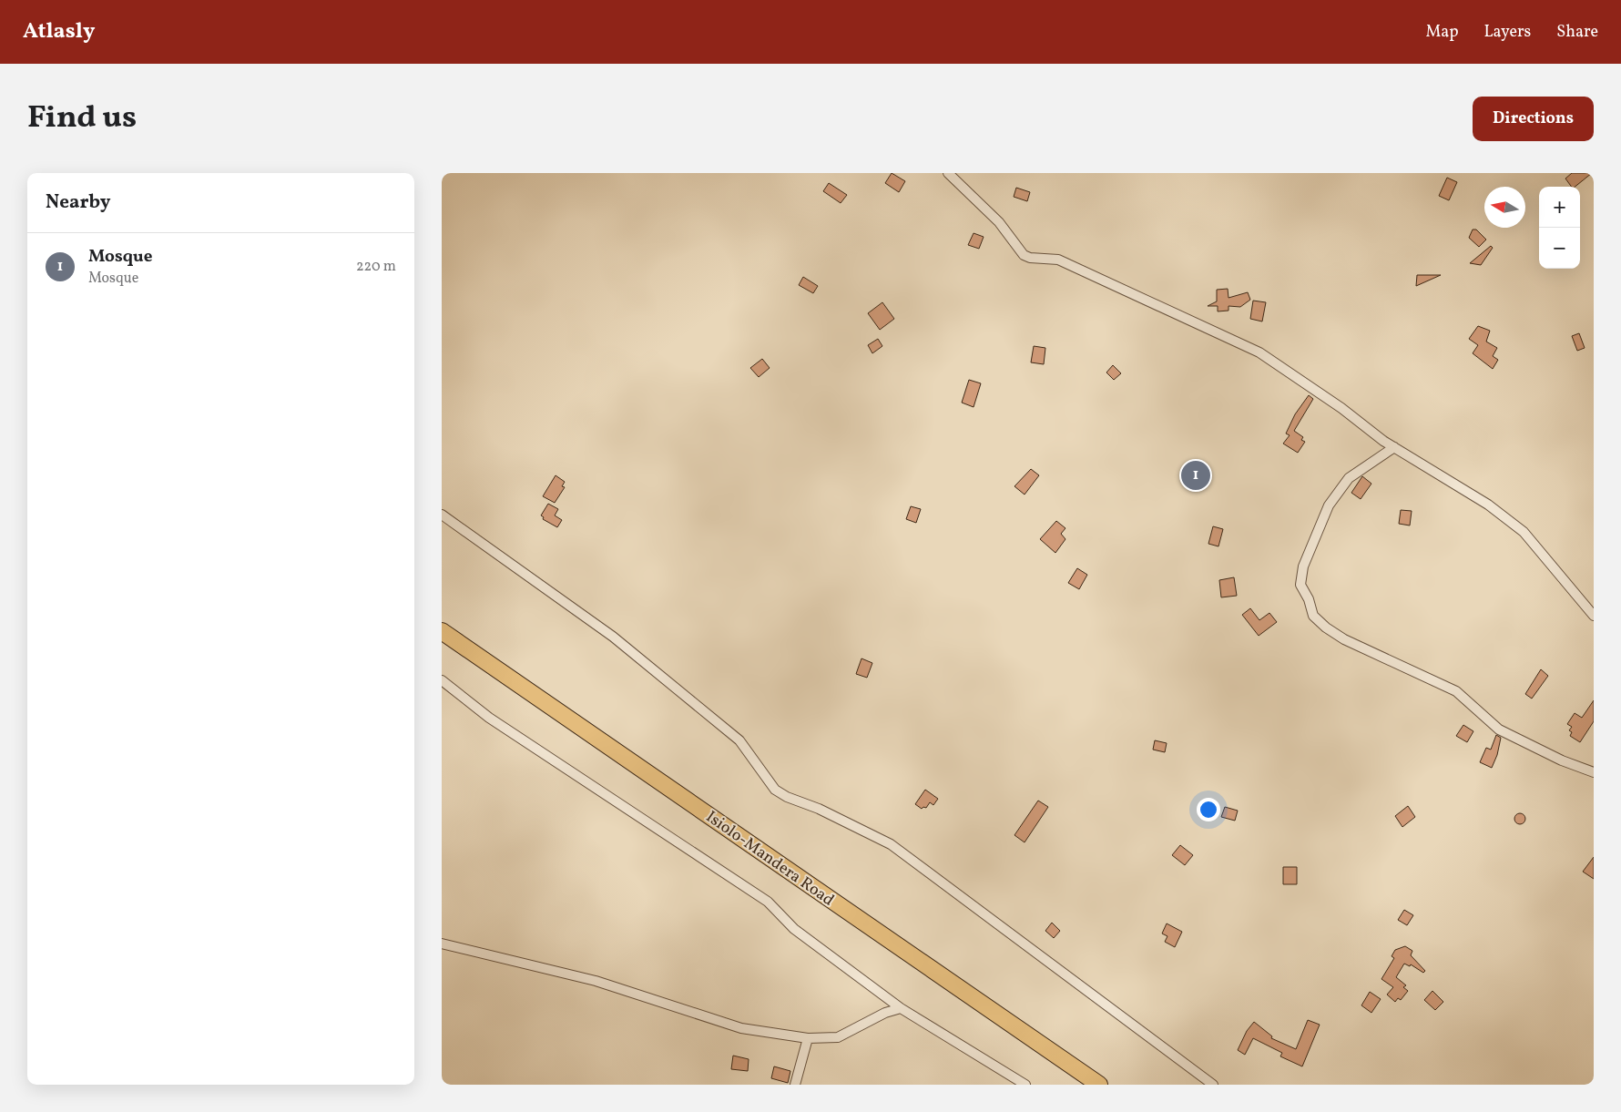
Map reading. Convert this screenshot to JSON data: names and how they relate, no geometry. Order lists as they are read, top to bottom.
{
  "streets": {
    "highway": ["Isiolo-Mandera Road"]
  },
  "north": "left",
  "page": {
    "header": "Atlasly",
    "nav": ["Map", "Layers", "Share"],
    "title": "Find us",
    "buttons": "Directions",
    "heading": "Nearby",
    "map_buttons": ["+", "−"],
    "list": [
      {
        "mark": "1",
        "name": "Mosque",
        "note": "Mosque",
        "value": "220 m"
      }
    ],
    "pins": "1"
  }
}
